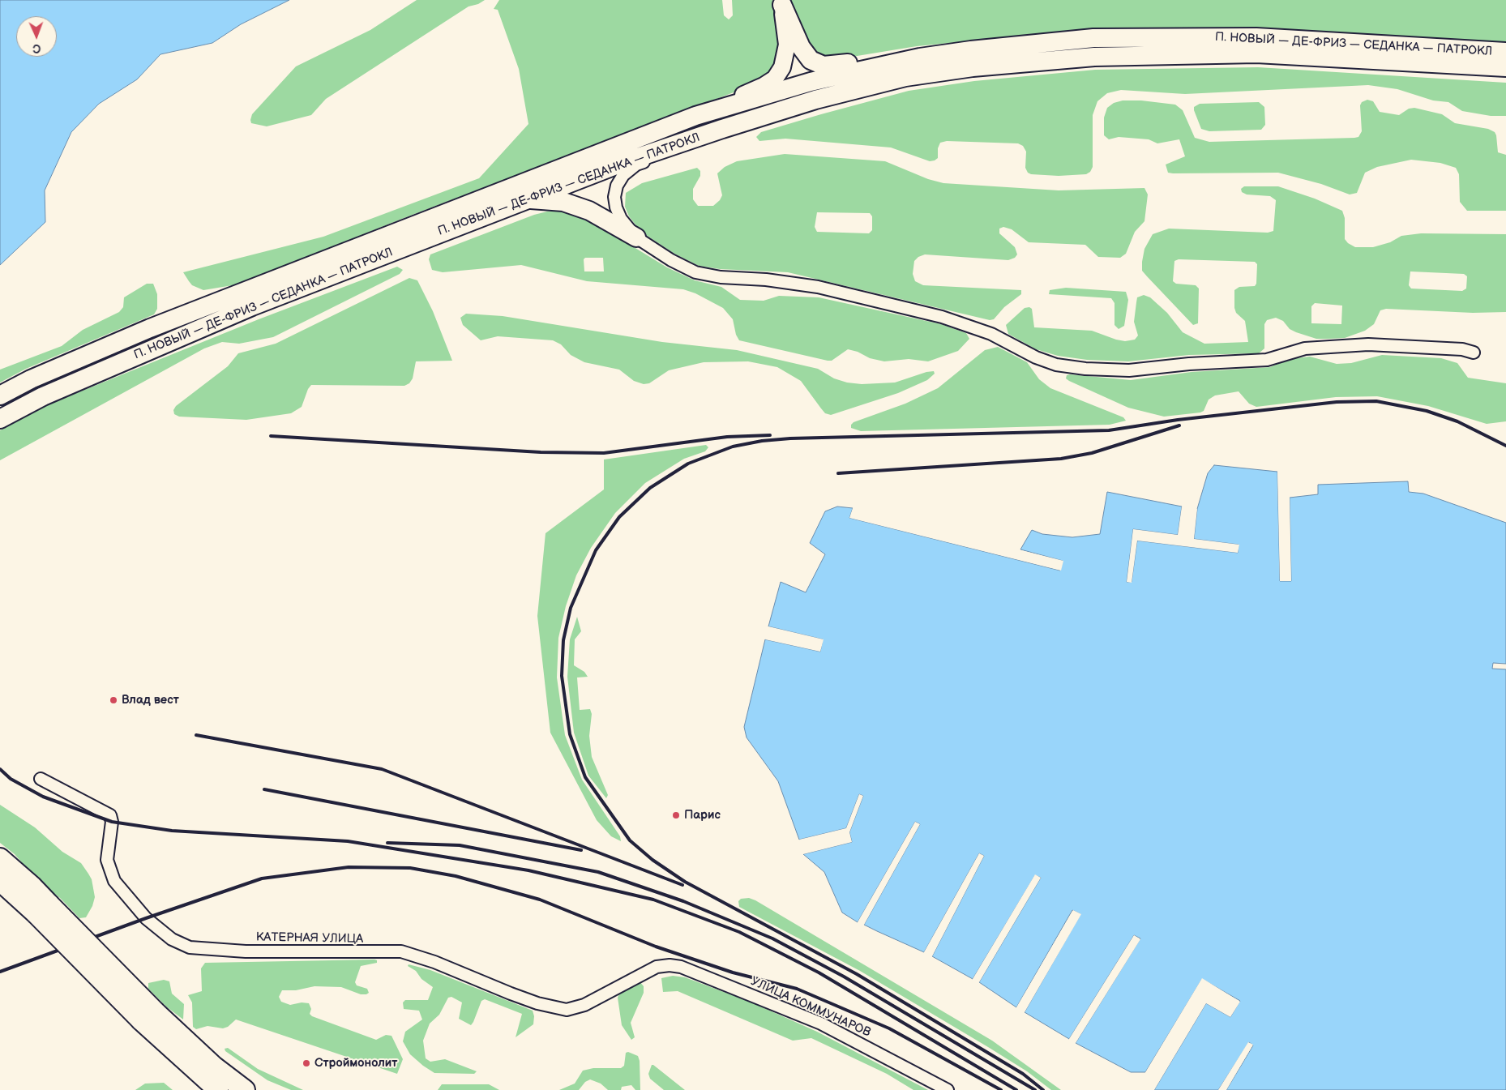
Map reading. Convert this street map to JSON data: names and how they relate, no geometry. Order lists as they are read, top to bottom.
{
  "streets": {
    "main road": ["П. НОВЫЙ — ДЕ-ФРИЗ — СЕДАНКА — ПАТРОКЛ"],
    "street": ["КАТЕРНАЯ УЛИЦА", "УЛИЦА КОММУНАРОВ"]
  },
  "crossings": [
    ["КАТЕРНАЯ УЛИЦА", "УЛИЦА КОММУНАРОВ"]
  ],
  "places": ["Влад вест", "Парис", "Строймонолит"],
  "north": "bottom"
}
